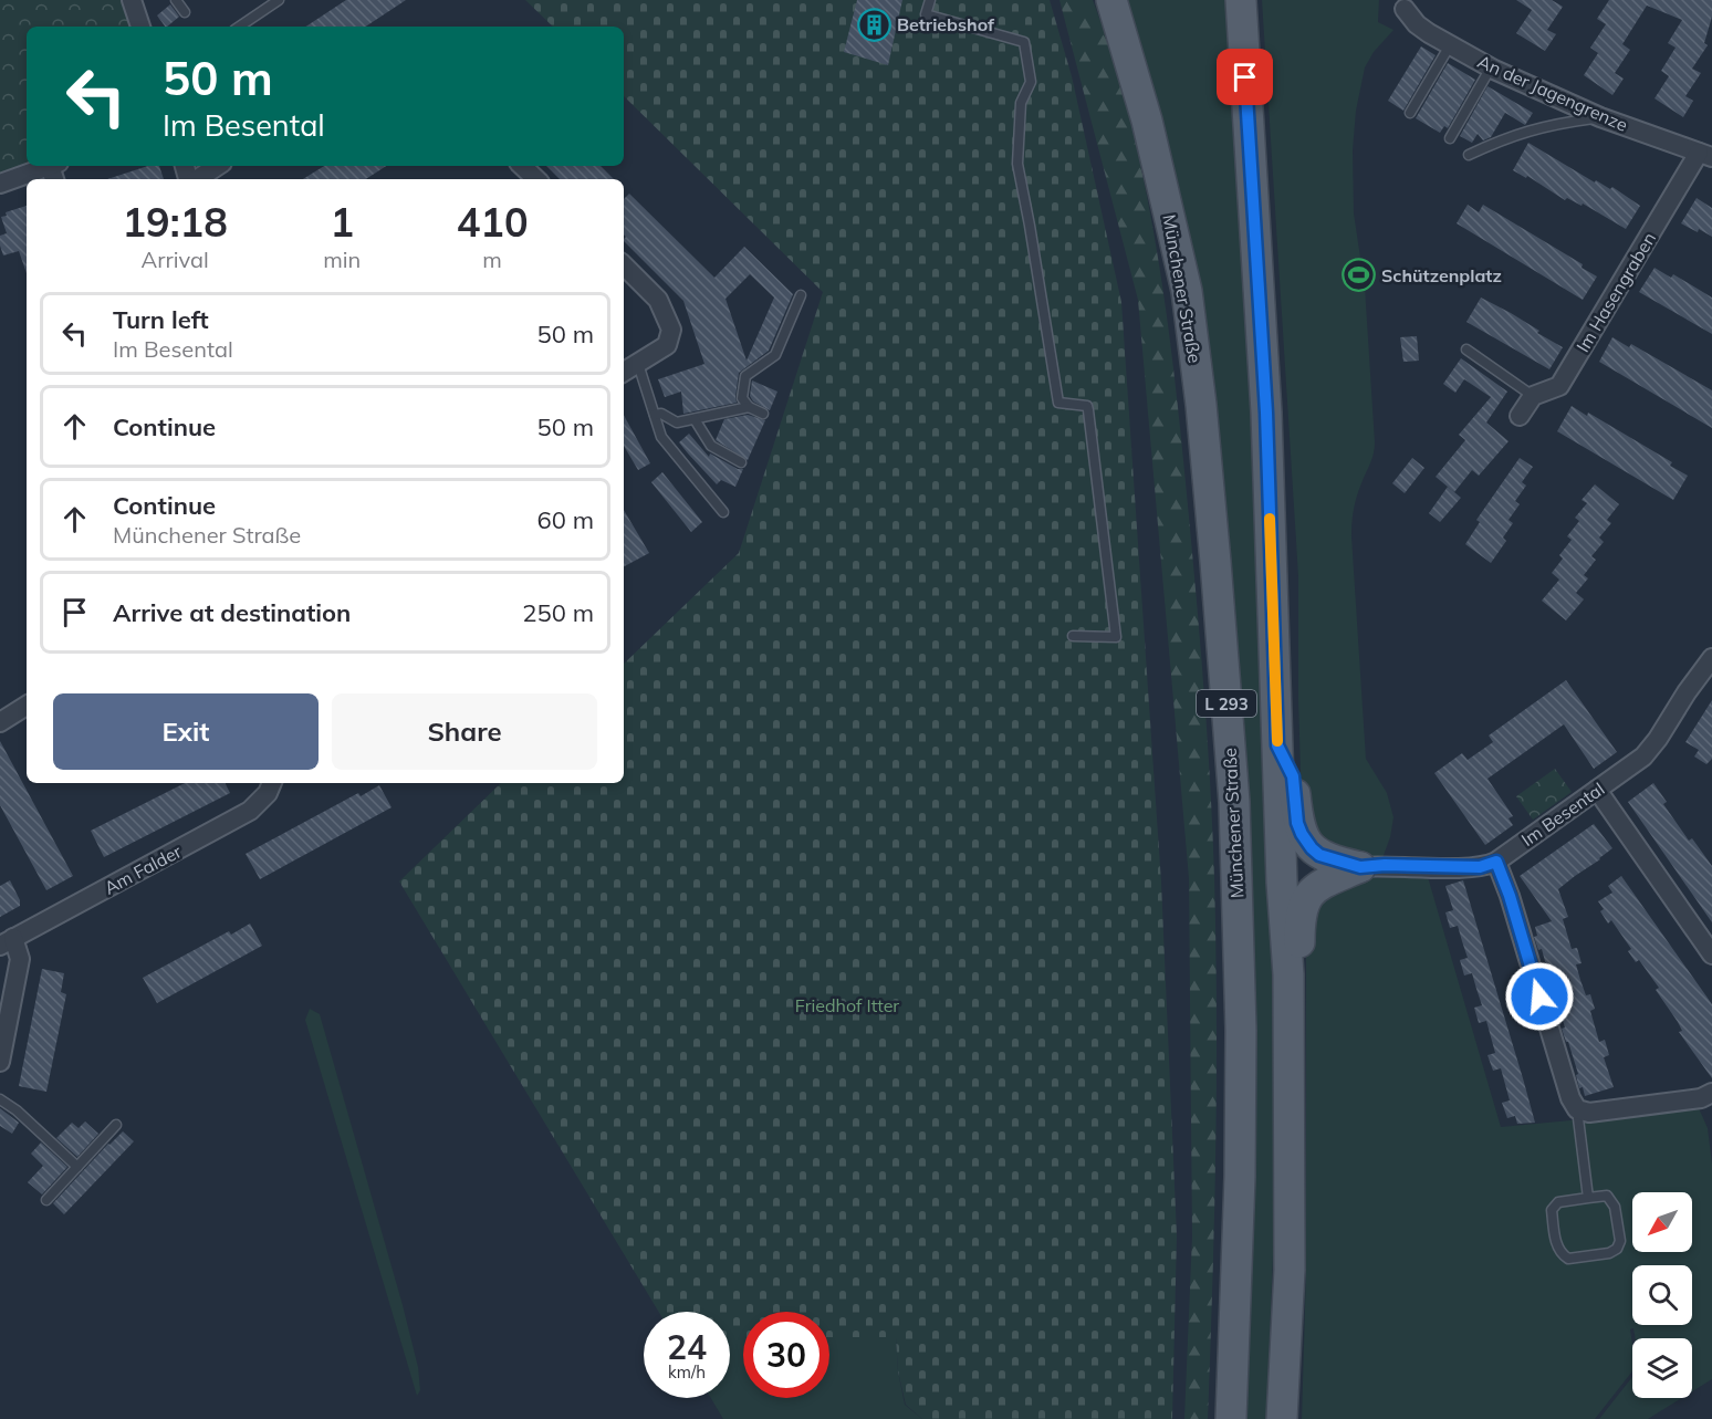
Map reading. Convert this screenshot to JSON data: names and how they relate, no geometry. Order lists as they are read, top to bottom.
{
  "streets": {
    "main road": ["Münchener Straße", "L 293"],
    "street": [
      "An der Jagengrenze",
      "Im Hasengraben",
      "Im Besental",
      "Am Falder"
    ]
  },
  "crossings": [
    ["An der Jagengrenze", "Im Hasengraben"]
  ],
  "parks": ["Friedhof Itter"],
  "places": {
    "building": ["Betriebshof"],
    "sports": ["Schützenplatz"]
  },
  "north": "bottom left",
  "page": {
    "turn": ["50 m", "Im Besental"],
    "eta": [
      "19:18",
      "Arrival",
      "1",
      "min",
      "410",
      "m"
    ],
    "list": [
      {
        "name": "Turn left",
        "note": "Im Besental",
        "value": "50 m"
      },
      {
        "name": "Continue",
        "value": "50 m"
      },
      {
        "name": "Continue",
        "note": "Münchener Straße",
        "value": "60 m"
      },
      {
        "name": "Arrive at destination",
        "value": "250 m"
      }
    ],
    "buttons": ["Exit", "Share"],
    "speed": "24 km/h",
    "limit": "30"
  }
}
